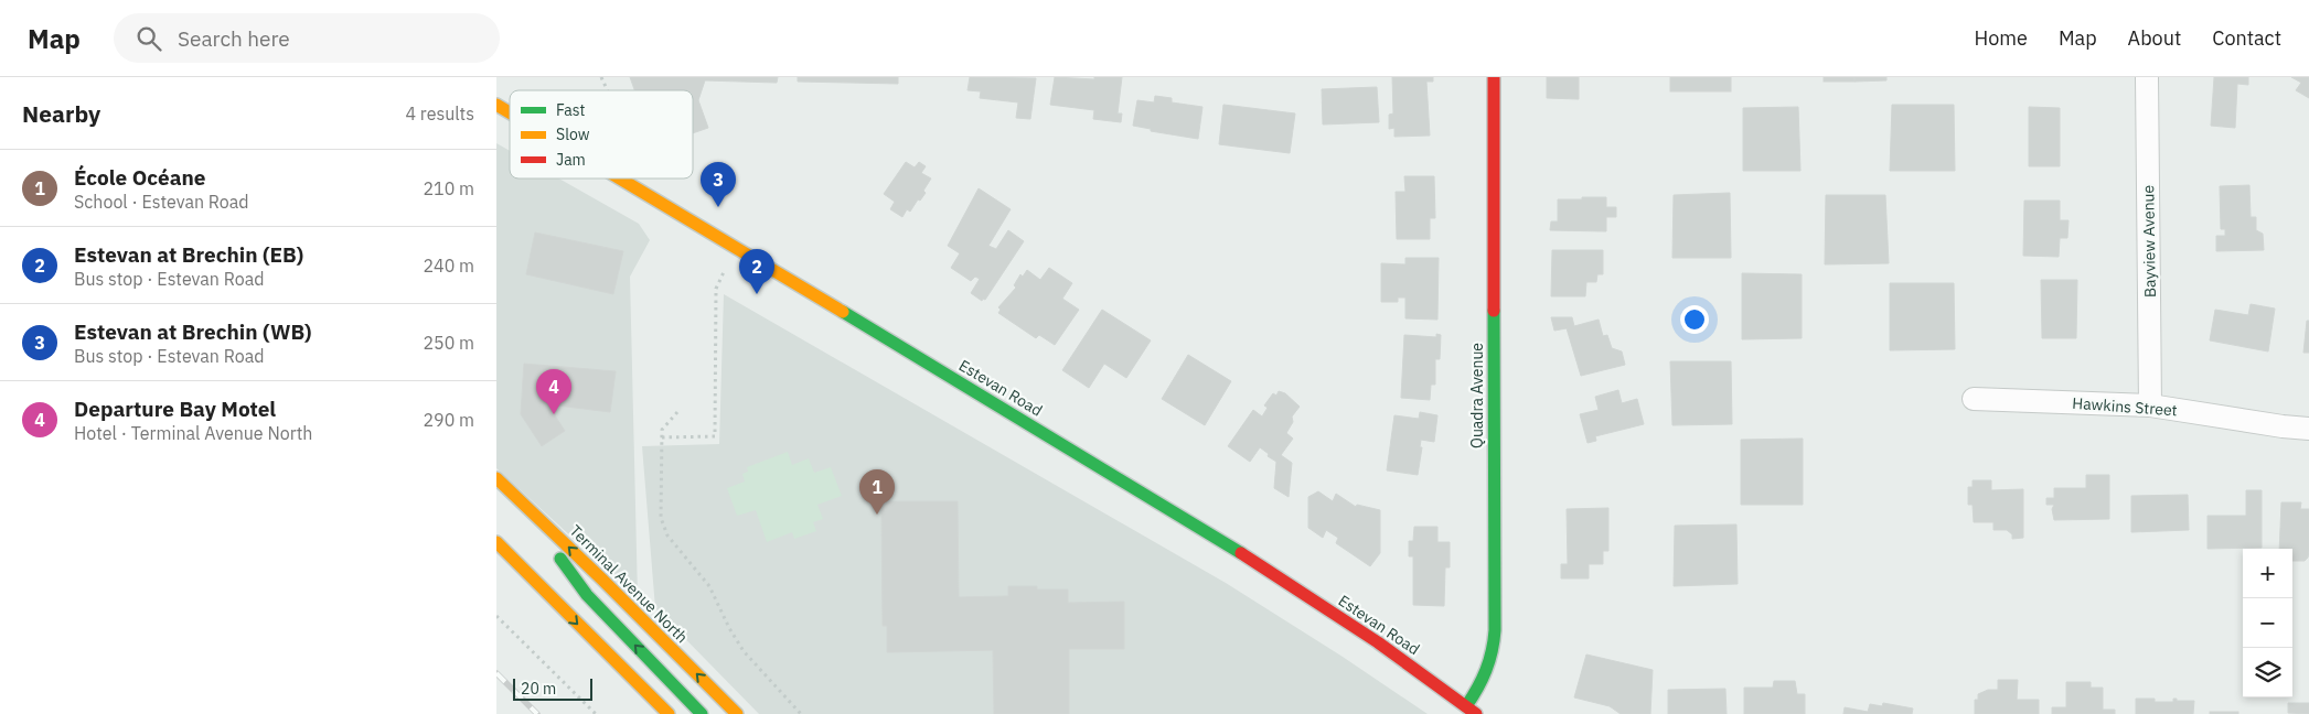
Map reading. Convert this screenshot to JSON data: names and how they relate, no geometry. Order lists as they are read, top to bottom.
{
  "streets": {
    "street": [
      "Bayview Avenue",
      "Estevan Road",
      "Quadra Avenue",
      "Hawkins Street",
      "Terminal Avenue North"
    ]
  },
  "crossings": [
    ["Bayview Avenue", "Hawkins Street"],
    ["Estevan Road", "Quadra Avenue"]
  ],
  "legend": ["Fast", "Slow", "Jam"],
  "scale_bar": "20 m",
  "page": {
    "header": "Map",
    "search": "Search here",
    "nav": [
      "Home",
      "Map",
      "About",
      "Contact"
    ],
    "heading": ["Nearby", "4 results"],
    "list": [
      {
        "mark": "1",
        "name": "École Océane",
        "note": "School · Estevan Road",
        "value": "210 m"
      },
      {
        "mark": "2",
        "name": "Estevan at Brechin (EB)",
        "note": "Bus stop · Estevan Road",
        "value": "240 m"
      },
      {
        "mark": "3",
        "name": "Estevan at Brechin (WB)",
        "note": "Bus stop · Estevan Road",
        "value": "250 m"
      },
      {
        "mark": "4",
        "name": "Departure Bay Motel",
        "note": "Hotel · Terminal Avenue North",
        "value": "290 m"
      }
    ],
    "pins": [
      "3",
      "2",
      "4",
      "1"
    ],
    "map_buttons": ["+", "−"],
    "scale": "20 m"
  }
}
